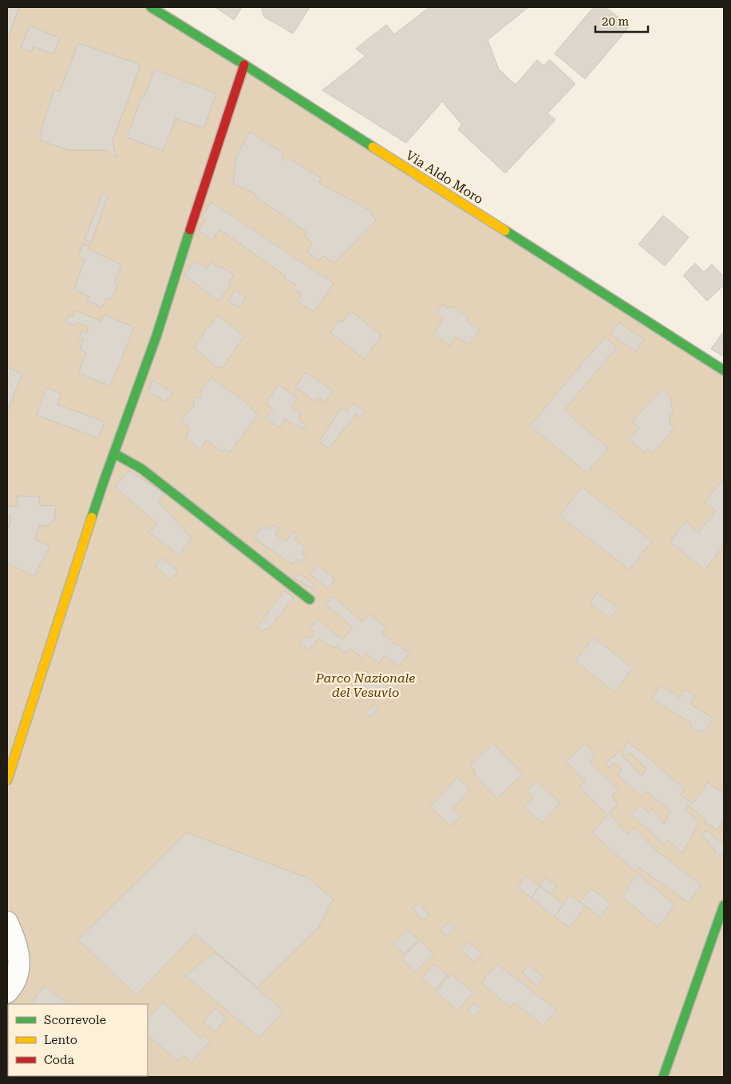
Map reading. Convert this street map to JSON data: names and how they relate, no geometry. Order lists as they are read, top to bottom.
{
  "streets": {
    "street": ["Via Aldo Moro"]
  },
  "parks": ["Parco Nazionale del Vesuvio"],
  "legend": ["Scorrevole", "Lento", "Coda"],
  "scale_bar": "20 m"
}
